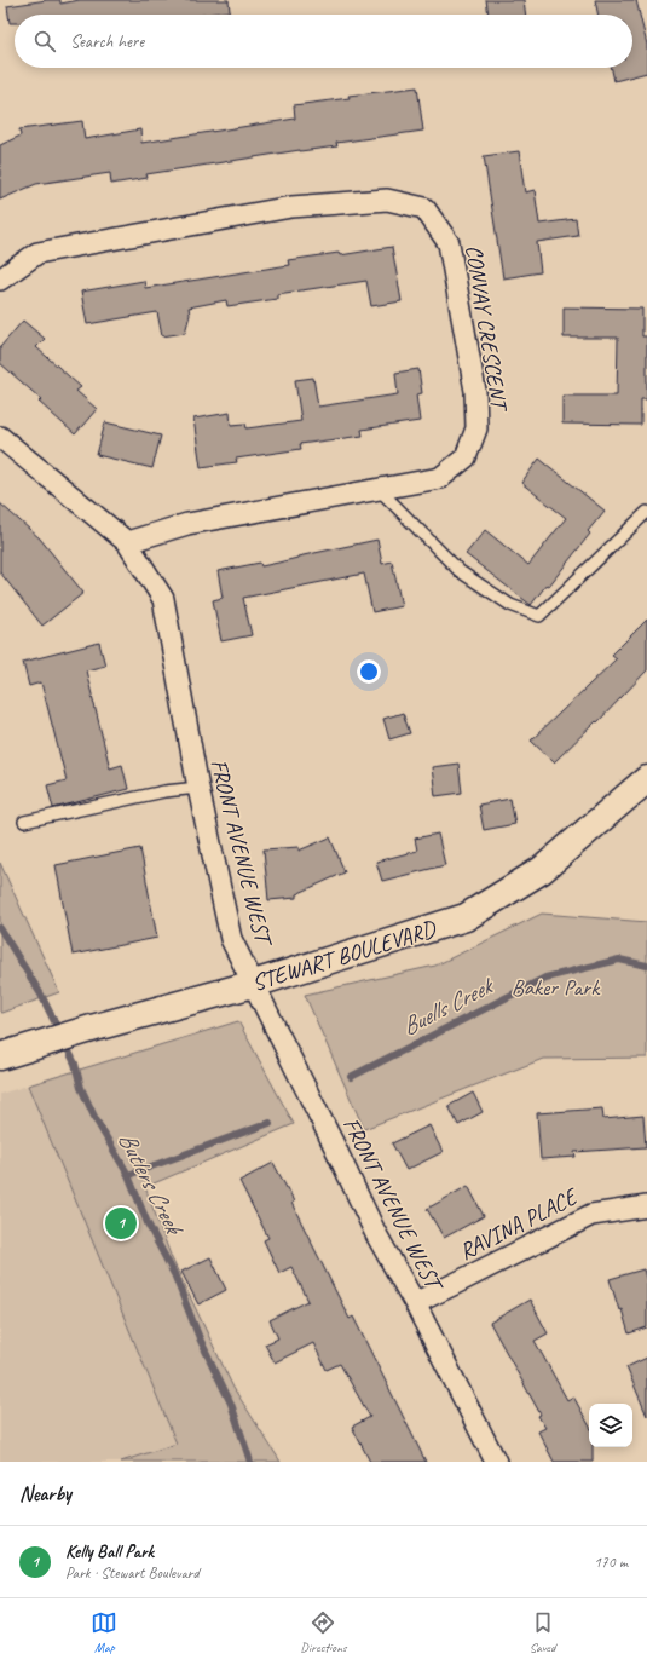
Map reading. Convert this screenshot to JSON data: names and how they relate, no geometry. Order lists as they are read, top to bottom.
{
  "streets": {
    "main road": ["STEWART BOULEVARD"],
    "street": ["CONVAY CRESCENT", "FRONT AVENUE WEST", "RAVINA PLACE"]
  },
  "crossings": [
    ["CONVAY CRESCENT", "FRONT AVENUE WEST"],
    ["FRONT AVENUE WEST", "STEWART BOULEVARD"],
    ["FRONT AVENUE WEST", "RAVINA PLACE"]
  ],
  "water": ["Buells Creek", "Butlers Creek"],
  "parks": ["Baker Park"],
  "page": {
    "search": "Search here",
    "pins": "1",
    "heading": "Nearby",
    "list": [
      {
        "mark": "1",
        "name": "Kelly Ball Park",
        "note": "Park · Stewart Boulevard",
        "value": "170 m"
      }
    ],
    "nav": ["Map", "Directions", "Saved"]
  }
}
